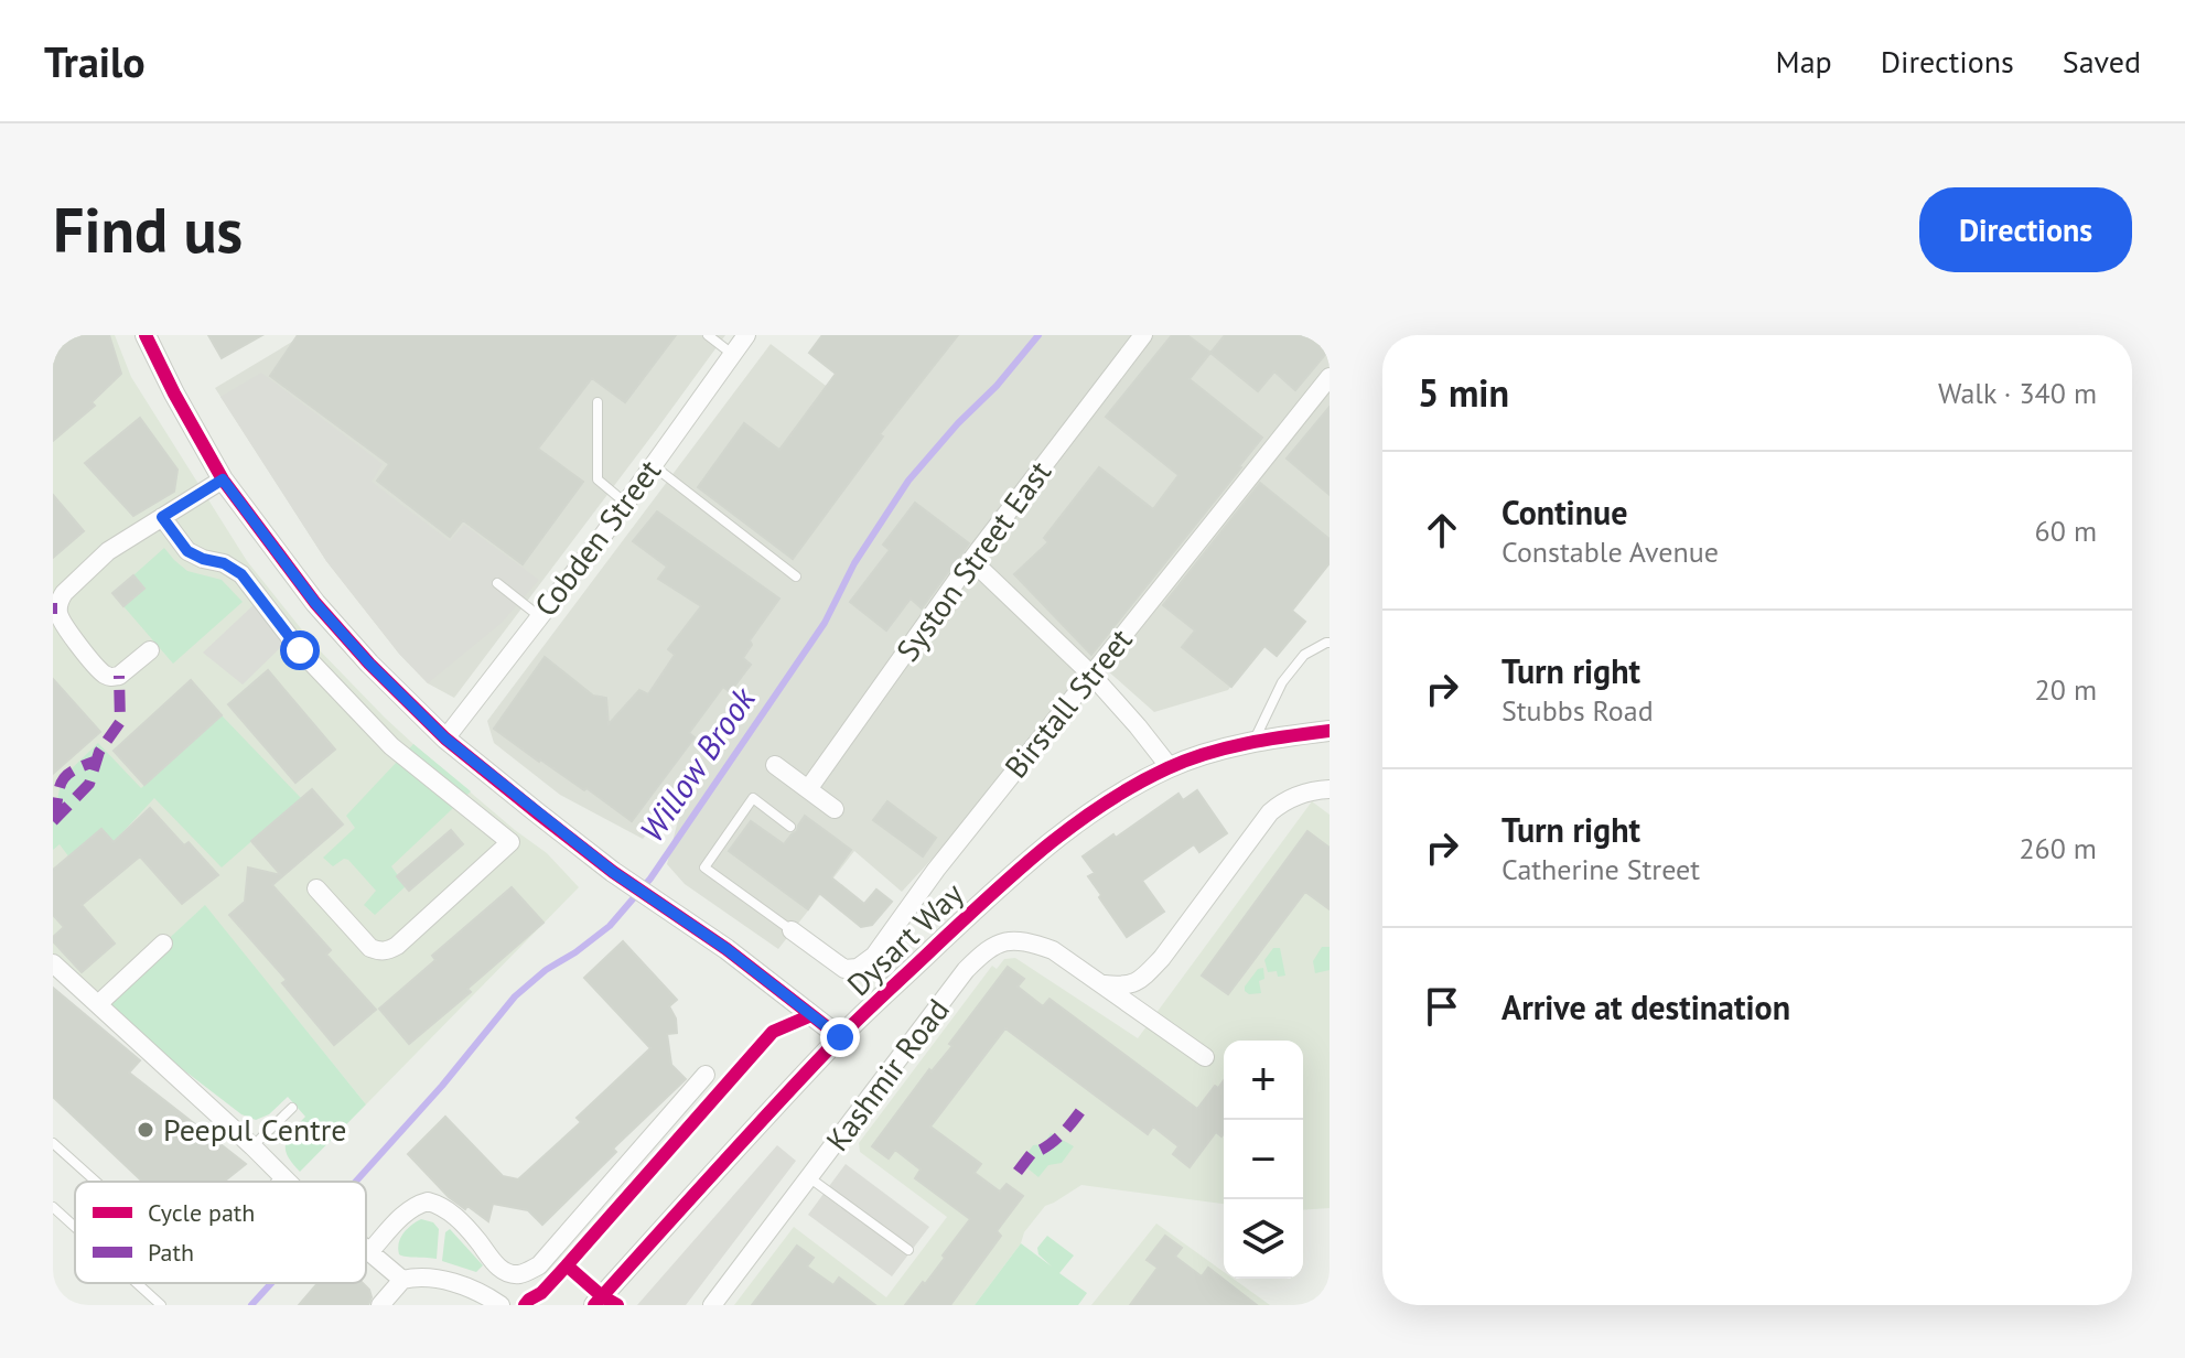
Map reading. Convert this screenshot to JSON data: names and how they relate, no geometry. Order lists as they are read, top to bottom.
{
  "streets": {
    "street": [
      "Cobden Street",
      "Syston Street East",
      "Birstall Street",
      "Dysart Way",
      "Kashmir Road"
    ]
  },
  "water": ["Willow Brook"],
  "places": ["Peepul Centre"],
  "legend": ["Cycle path", "Path"],
  "page": {
    "header": "Trailo",
    "nav": ["Map", "Directions", "Saved"],
    "buttons": "Directions",
    "title": "Find us",
    "heading": ["5 min", "Walk · 340 m"],
    "list": [
      ["Continue", "Constable Avenue", "60 m"],
      ["Turn right", "Stubbs Road", "20 m"],
      ["Turn right", "Catherine Street", "260 m"],
      "Arrive at destination"
    ],
    "map_buttons": ["+", "−"]
  }
}
